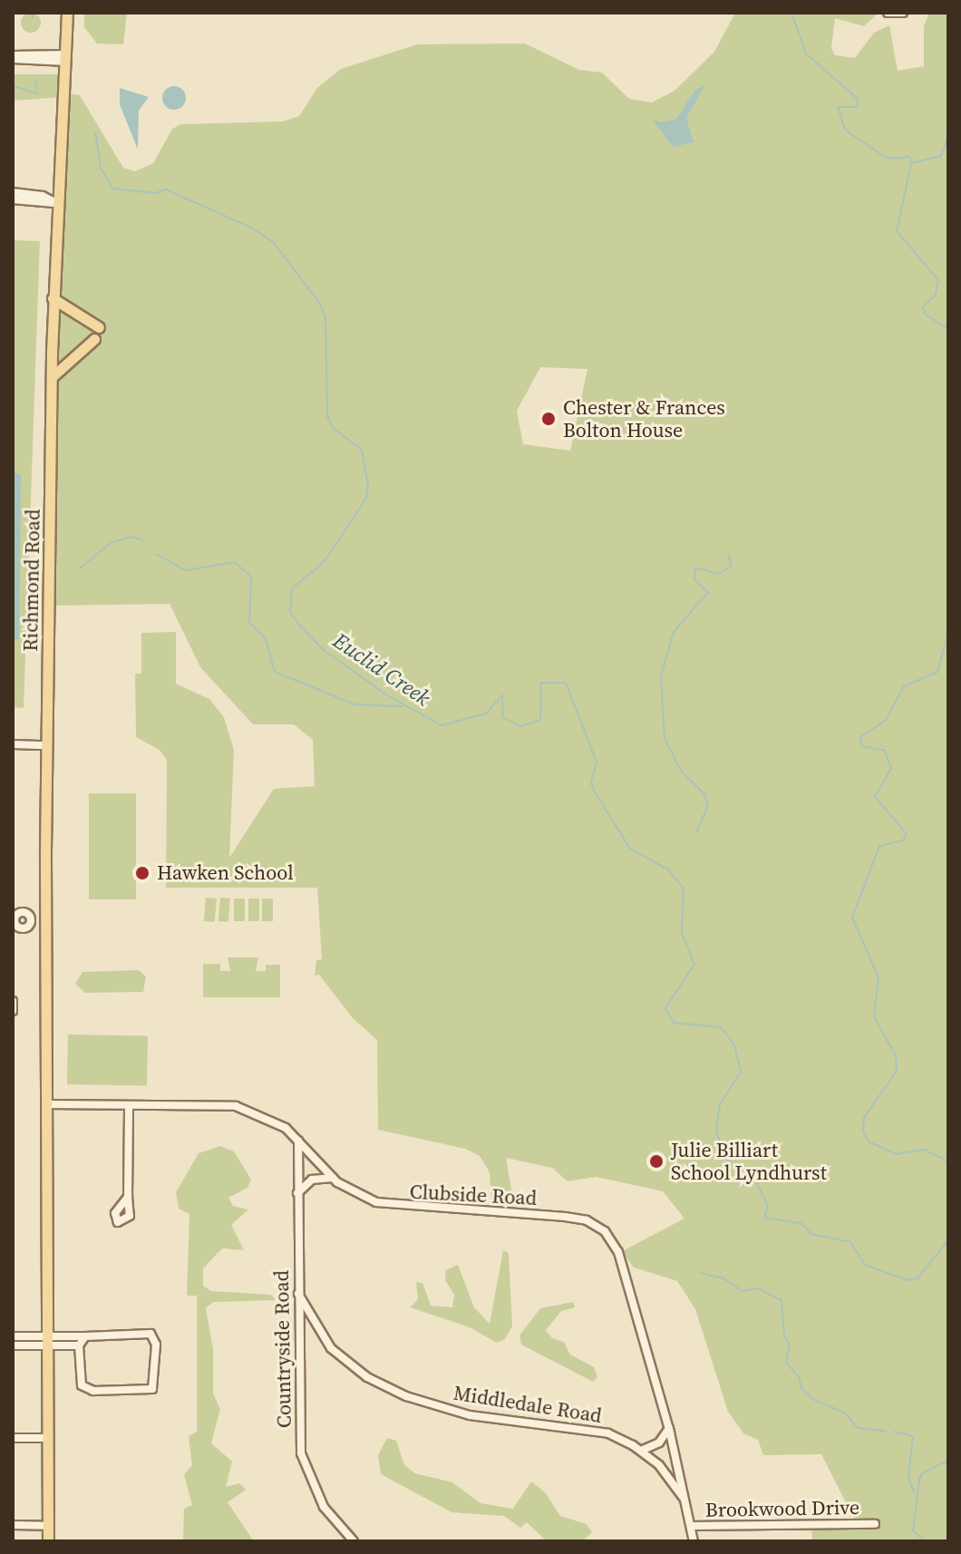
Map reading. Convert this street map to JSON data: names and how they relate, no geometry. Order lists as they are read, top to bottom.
{
  "streets": {
    "main road": ["Richmond Road"],
    "street": [
      "Clubside Road",
      "Countryside Road",
      "Middledale Road",
      "Brookwood Drive"
    ]
  },
  "crossings": [
    ["Richmond Road", "Clubside Road"],
    ["Clubside Road", "Countryside Road"],
    ["Clubside Road", "Middledale Road"],
    ["Clubside Road", "Brookwood Drive"],
    ["Countryside Road", "Middledale Road"]
  ],
  "water": ["Euclid Creek"],
  "places": ["Chester & Frances Bolton House", "Hawken School", "Julie Billiart School Lyndhurst"]
}
